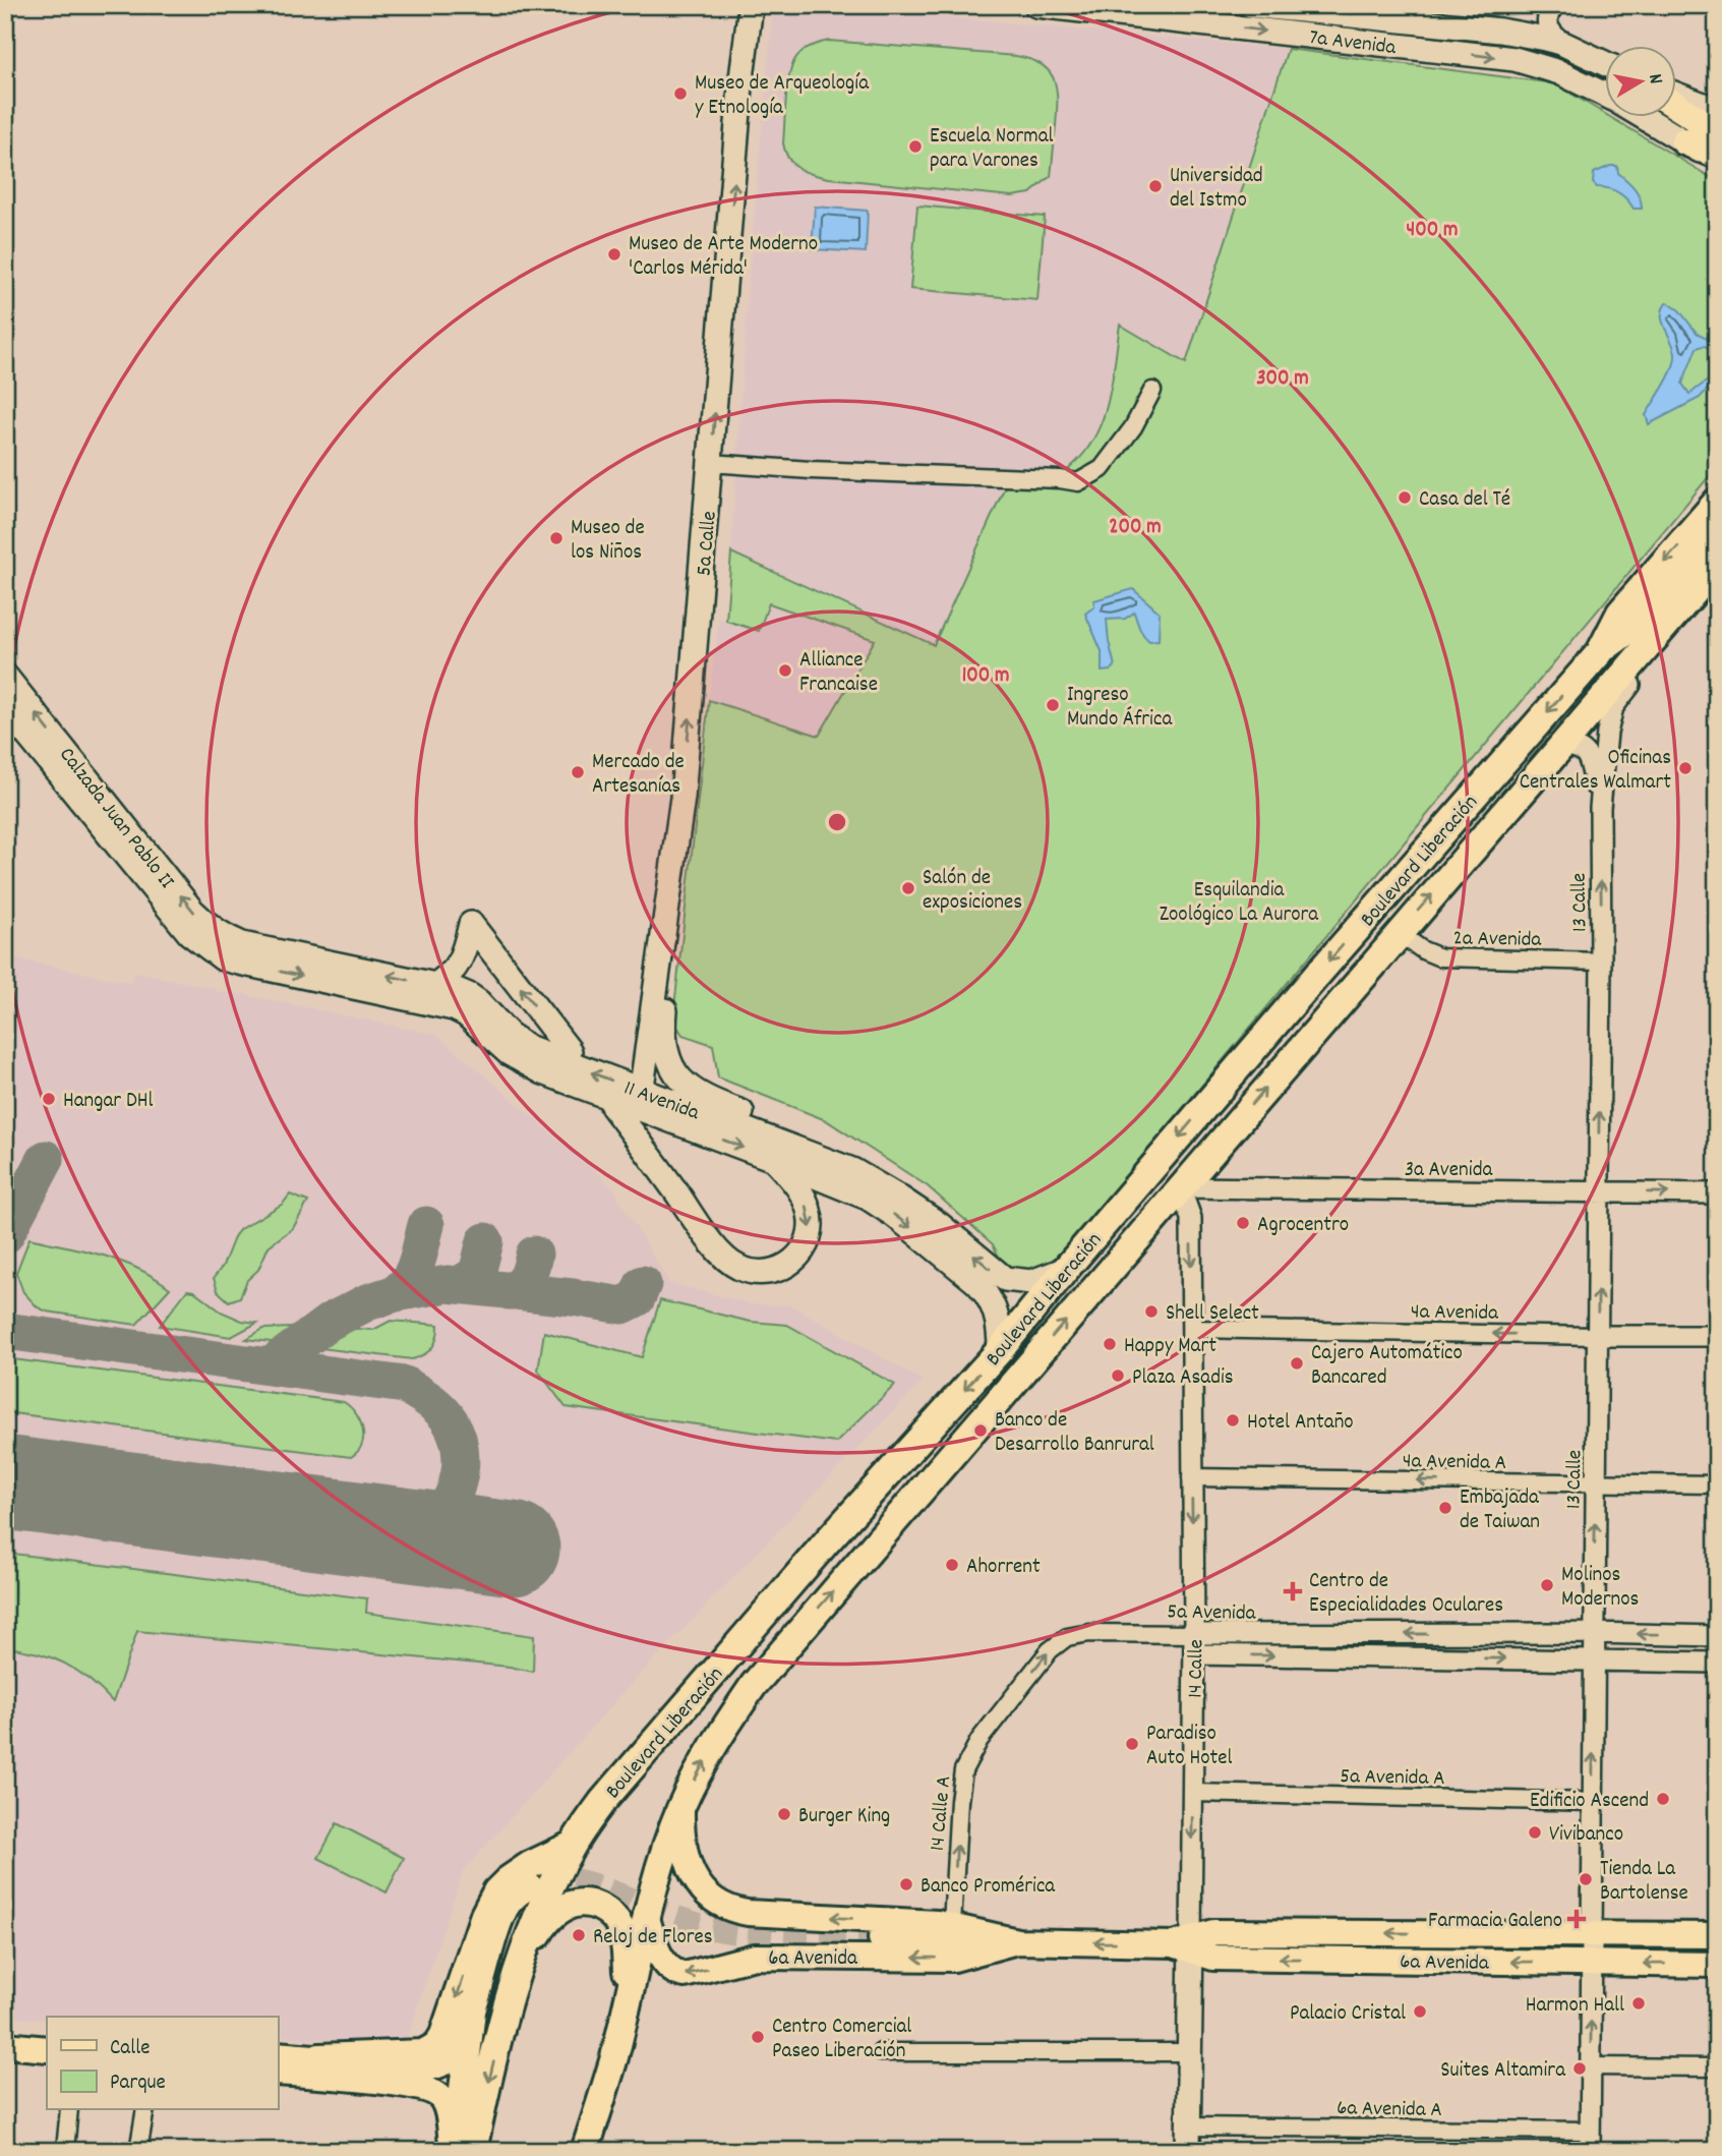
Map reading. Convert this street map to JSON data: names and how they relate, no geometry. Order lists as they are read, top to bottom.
{
  "streets": {
    "highway": ["Boulevard Liberación"],
    "main road": [
      "7a Avenida",
      "5a Calle",
      "Calzada Juan Pablo II",
      "11 Avenida",
      "14 Calle",
      "6a Avenida"
    ],
    "street": [
      "13 Calle",
      "2a Avenida",
      "3a Avenida",
      "4a Avenida",
      "4a Avenida A",
      "5a Avenida",
      "5a Avenida A",
      "14 Calle A",
      "6a Avenida A"
    ]
  },
  "crossings": [
    ["Calzada Juan Pablo II", "11 Avenida"],
    ["Boulevard Liberación", "13 Calle"],
    ["Boulevard Liberación", "2a Avenida"],
    ["Boulevard Liberación", "11 Avenida"],
    ["Boulevard Liberación", "3a Avenida"],
    ["Boulevard Liberación", "14 Calle"],
    ["Boulevard Liberación", "6a Avenida"],
    ["13 Calle", "2a Avenida"],
    ["13 Calle", "3a Avenida"],
    ["13 Calle", "4a Avenida"],
    ["13 Calle", "4a Avenida A"],
    ["13 Calle", "5a Avenida"],
    ["13 Calle", "5a Avenida A"],
    ["13 Calle", "6a Avenida"],
    ["13 Calle", "6a Avenida A"],
    ["3a Avenida", "14 Calle"],
    ["4a Avenida", "14 Calle"],
    ["4a Avenida A", "14 Calle"],
    ["5a Avenida", "14 Calle"],
    ["5a Avenida", "14 Calle A"],
    ["14 Calle", "5a Avenida A"],
    ["14 Calle", "6a Avenida"],
    ["14 Calle", "6a Avenida A"],
    ["14 Calle A", "6a Avenida"]
  ],
  "one_way": [
    "5a Calle",
    "13 Calle",
    "4a Avenida",
    "4a Avenida A",
    "14 Calle",
    "14 Calle A",
    "6a Avenida"
  ],
  "parks": ["Esquilandia Zoológico La Aurora"],
  "places": {
    "other": [
      "Museo de Arqueología y Etnología",
      "Escuela Normal para Varones",
      "Universidad del Istmo",
      "Museo de Arte Moderno 'Carlos Mérida'",
      "Casa del Té",
      "Museo de los Niños",
      "Alliance Francaise",
      "Ingreso Mundo África",
      "Oficinas Centrales Walmart",
      "Mercado de Artesanías",
      "Salón de exposiciones",
      "Hangar DHl",
      "Agrocentro",
      "Shell Select",
      "Happy Mart",
      "Cajero Automático Bancared",
      "Plaza Asadis",
      "Hotel Antaño",
      "Banco de Desarrollo Banrural",
      "Embajada de Taiwan",
      "Ahorrent",
      "Molinos Modernos",
      "Paradiso Auto Hotel",
      "Edificio Ascend",
      "Burger King",
      "Vivibanco",
      "Tienda La Bartolense",
      "Banco Promérica",
      "Reloj de Flores",
      "Harmon Hall",
      "Palacio Cristal",
      "Centro Comercial Paseo Liberación",
      "Suites Altamira"
    ],
    "health": ["Centro de Especialidades Oculares", "Farmacia Galeno"]
  },
  "legend": ["Calle", "Parque"],
  "north": "right",
  "rings": [
    "400 m",
    "300 m",
    "200 m",
    "100 m"
  ]
}
